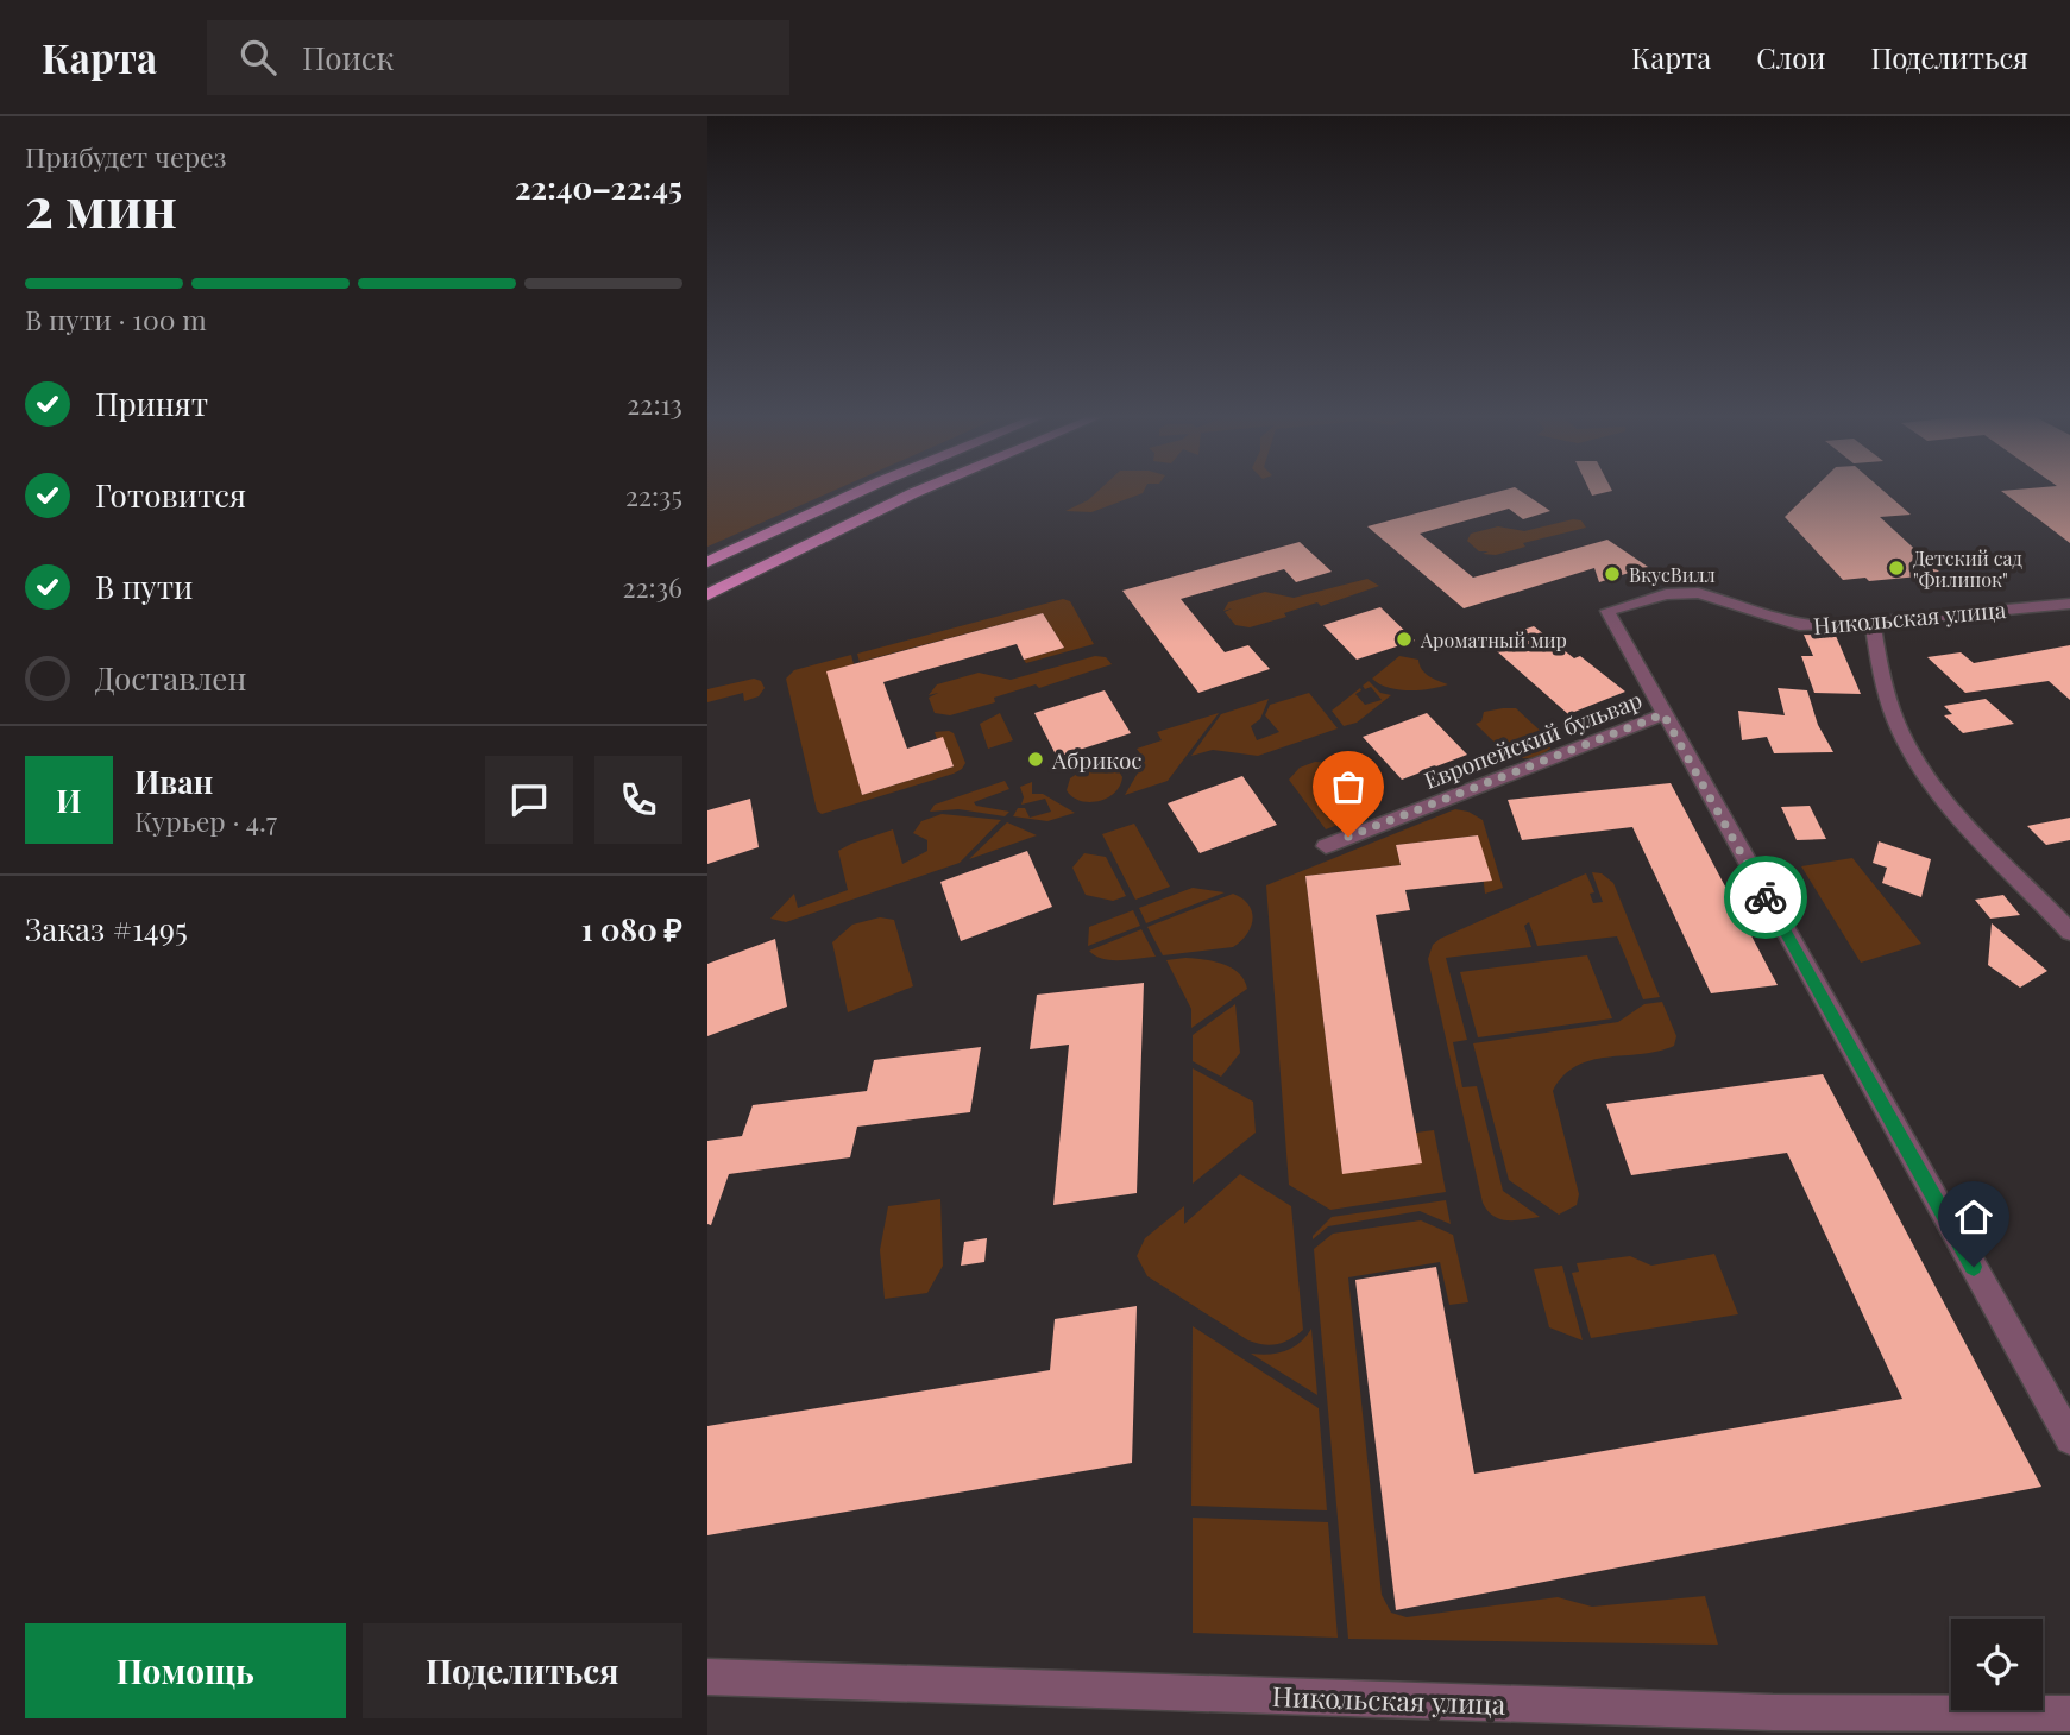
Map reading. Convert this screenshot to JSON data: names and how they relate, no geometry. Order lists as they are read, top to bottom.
{
  "streets": {
    "street": ["Никольская улица", "Европейский бульвар"]
  },
  "crossings": [
    ["Никольская улица", "Европейский бульвар"]
  ],
  "places": [
    "Детский сад \"Филипок\"",
    "ВкусВилл",
    "Ароматный мир",
    "Абрикос"
  ],
  "page": {
    "header": "Карта",
    "search": "Поиск",
    "nav": ["Карта", "Слои", "Поделиться"],
    "heading": ["2 мин", "Прибудет через", "22:40–22:45"],
    "panel": [
      "Иван",
      "Курьер · 4.7",
      "Заказ #1495",
      "1 080 ₽"
    ],
    "bar": "В пути · 100 m",
    "list": [
      ["Принят", "22:13"],
      ["Готовится", "22:35"],
      ["В пути", "22:36"],
      "Доставлен"
    ],
    "round": "И",
    "buttons": ["Помощь", "Поделиться"]
  }
}
